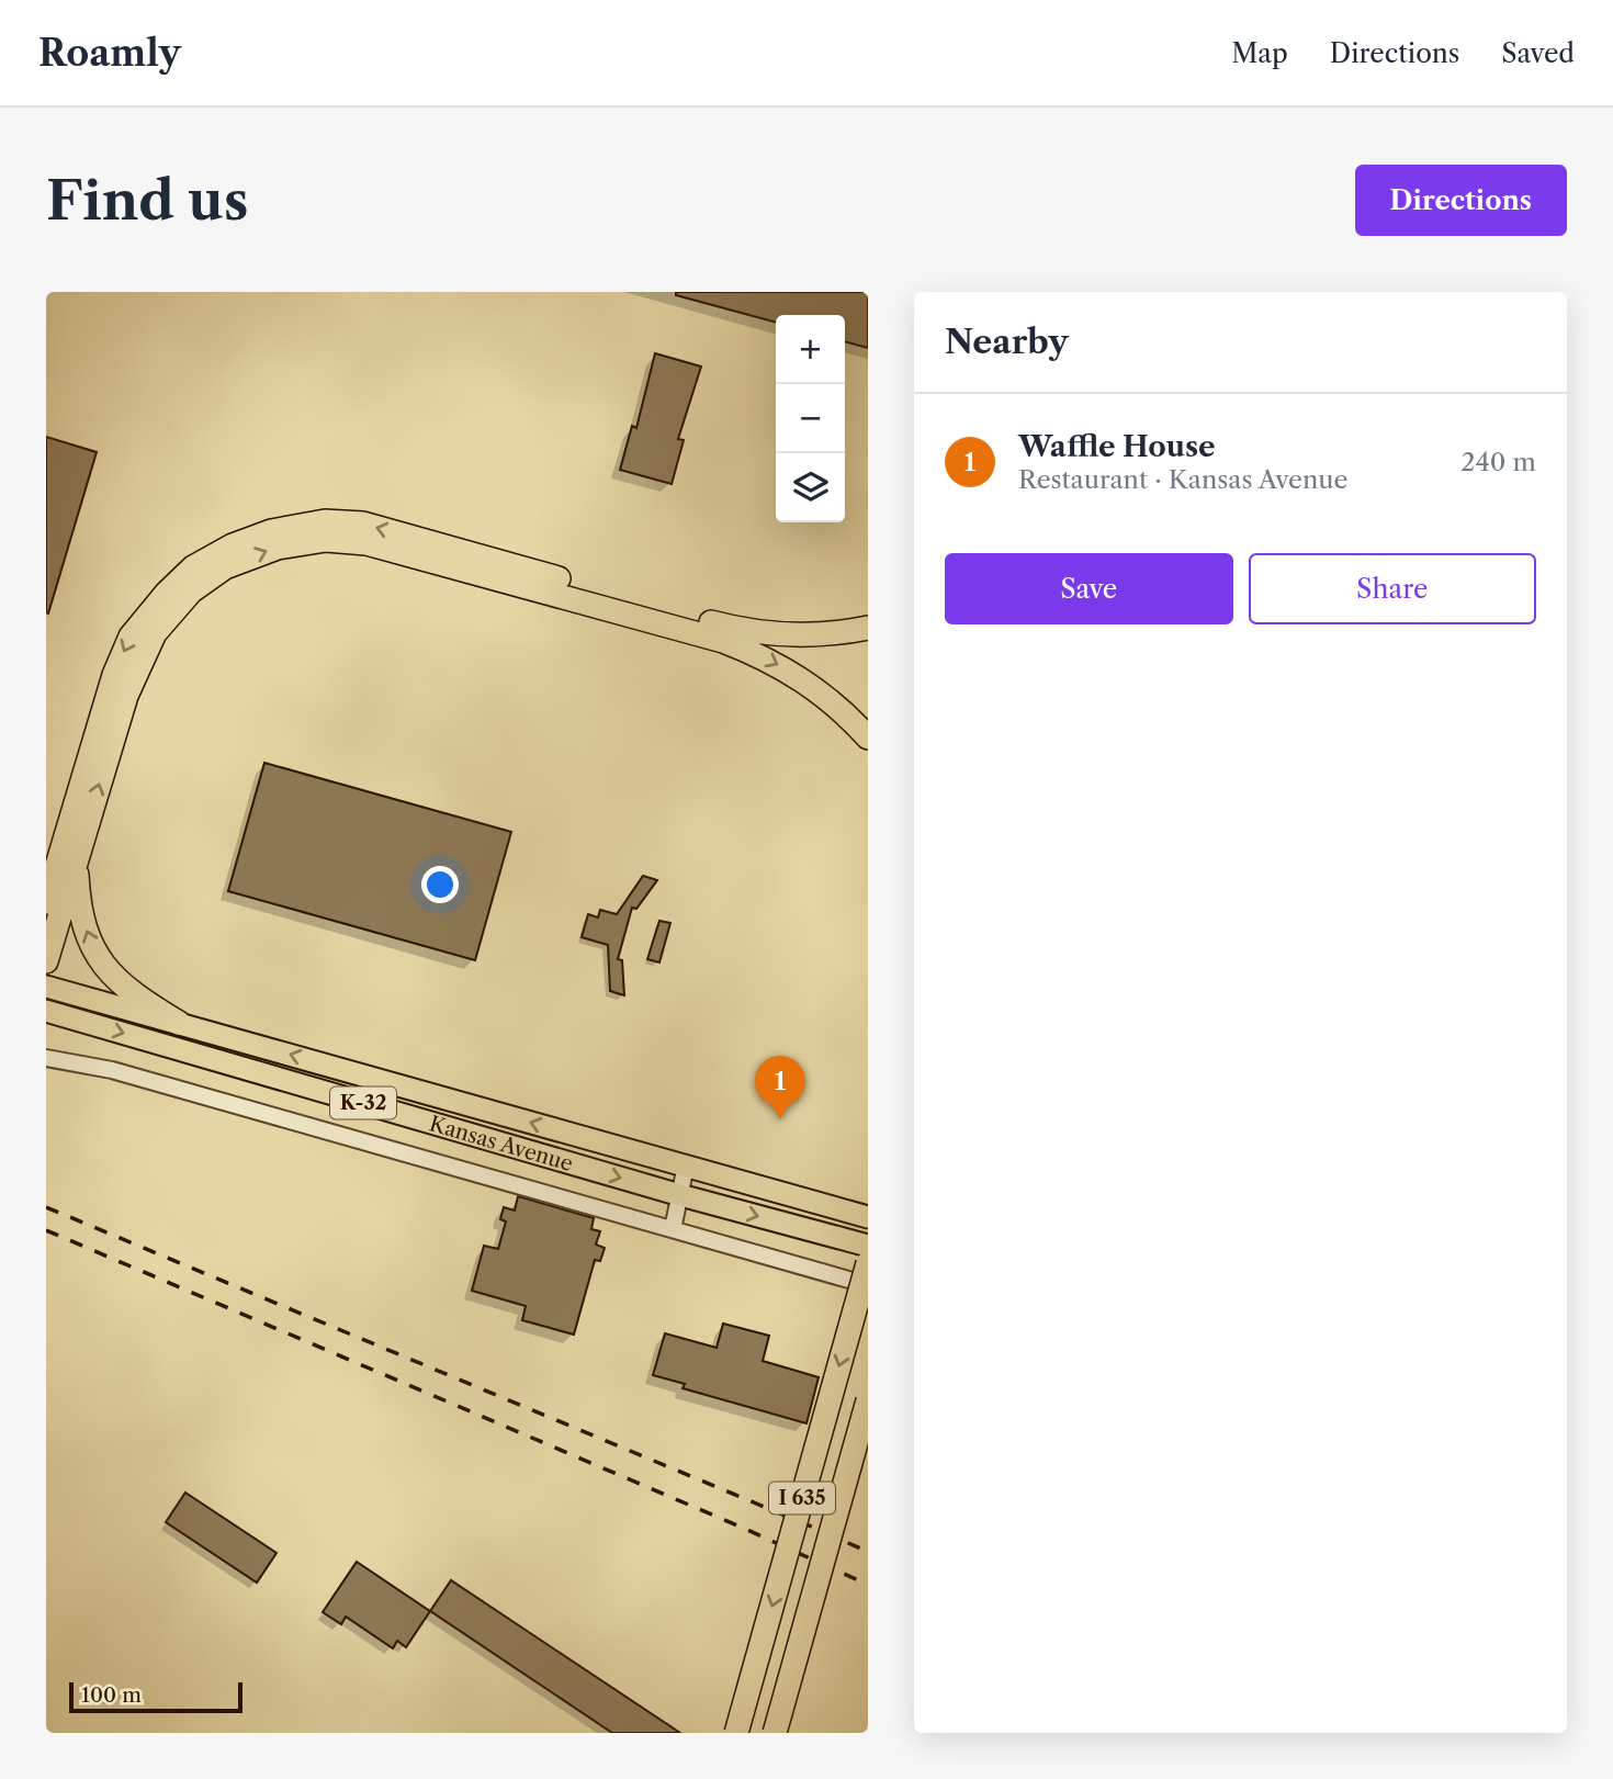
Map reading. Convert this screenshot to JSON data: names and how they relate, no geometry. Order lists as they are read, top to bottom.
{
  "streets": {
    "highway": ["I 635"],
    "main road": ["K-32", "Kansas Avenue"]
  },
  "scale_bar": "100 m",
  "page": {
    "header": "Roamly",
    "nav": ["Map", "Directions", "Saved"],
    "buttons": [
      "Directions",
      ["Save", "Share"]
    ],
    "title": "Find us",
    "heading": "Nearby",
    "map_buttons": ["+", "−"],
    "list": [
      {
        "mark": "1",
        "name": "Waffle House",
        "note": "Restaurant · Kansas Avenue",
        "value": "240 m"
      }
    ],
    "pins": "1",
    "scale": "100 m"
  }
}
